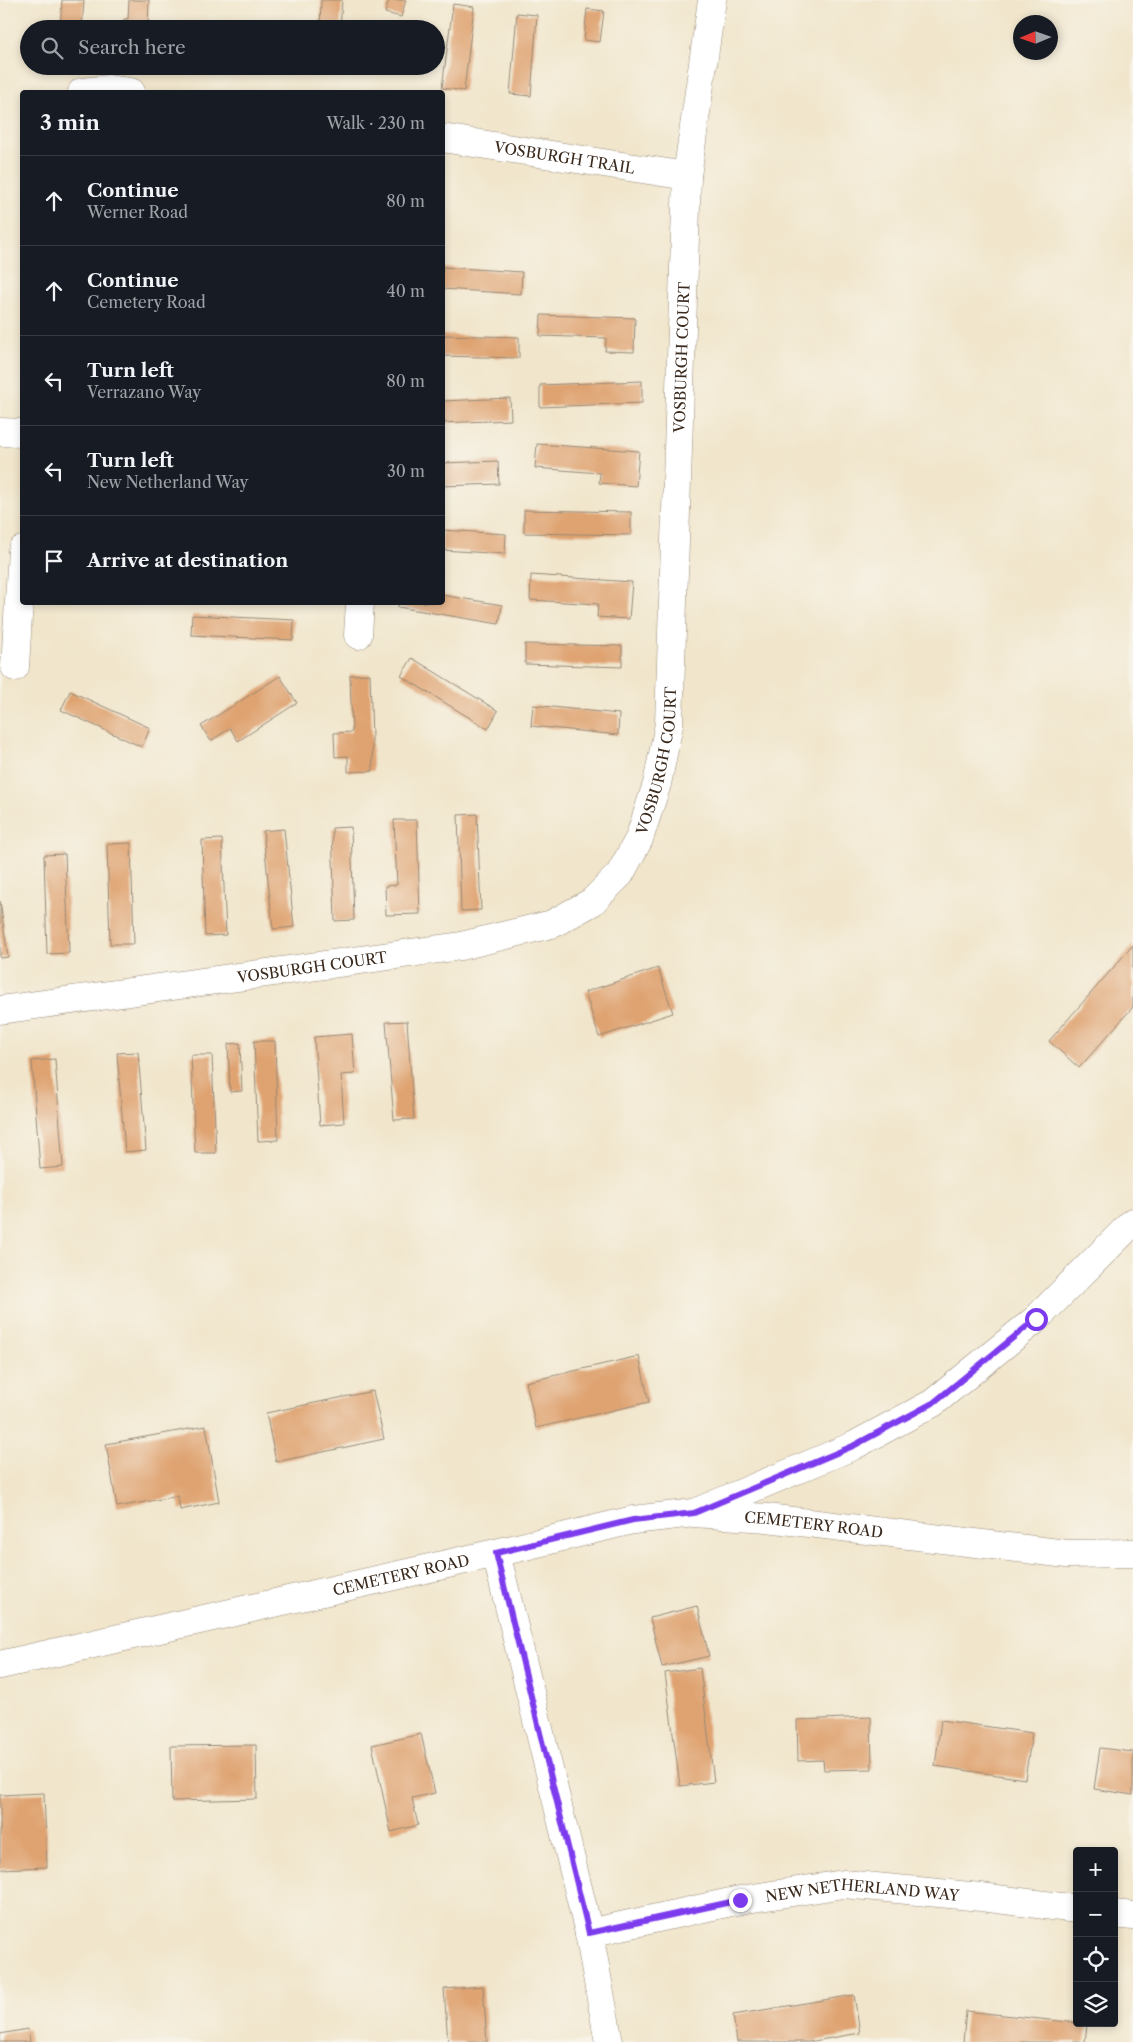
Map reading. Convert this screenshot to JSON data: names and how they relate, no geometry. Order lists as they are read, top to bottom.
{
  "streets": {
    "street": [
      "VOSBURGH TRAIL",
      "VOSBURGH COURT",
      "CEMETERY ROAD",
      "NEW NETHERLAND WAY"
    ]
  },
  "crossings": [
    ["VOSBURGH TRAIL", "VOSBURGH COURT"]
  ],
  "north": "left",
  "page": {
    "search": "Search here",
    "heading": ["3 min", "Walk · 230 m"],
    "list": [
      ["Continue", "Werner Road", "80 m"],
      ["Continue", "Cemetery Road", "40 m"],
      ["Turn left", "Verrazano Way", "80 m"],
      ["Turn left", "New Netherland Way", "30 m"],
      "Arrive at destination"
    ],
    "map_buttons": ["+", "−"]
  }
}
